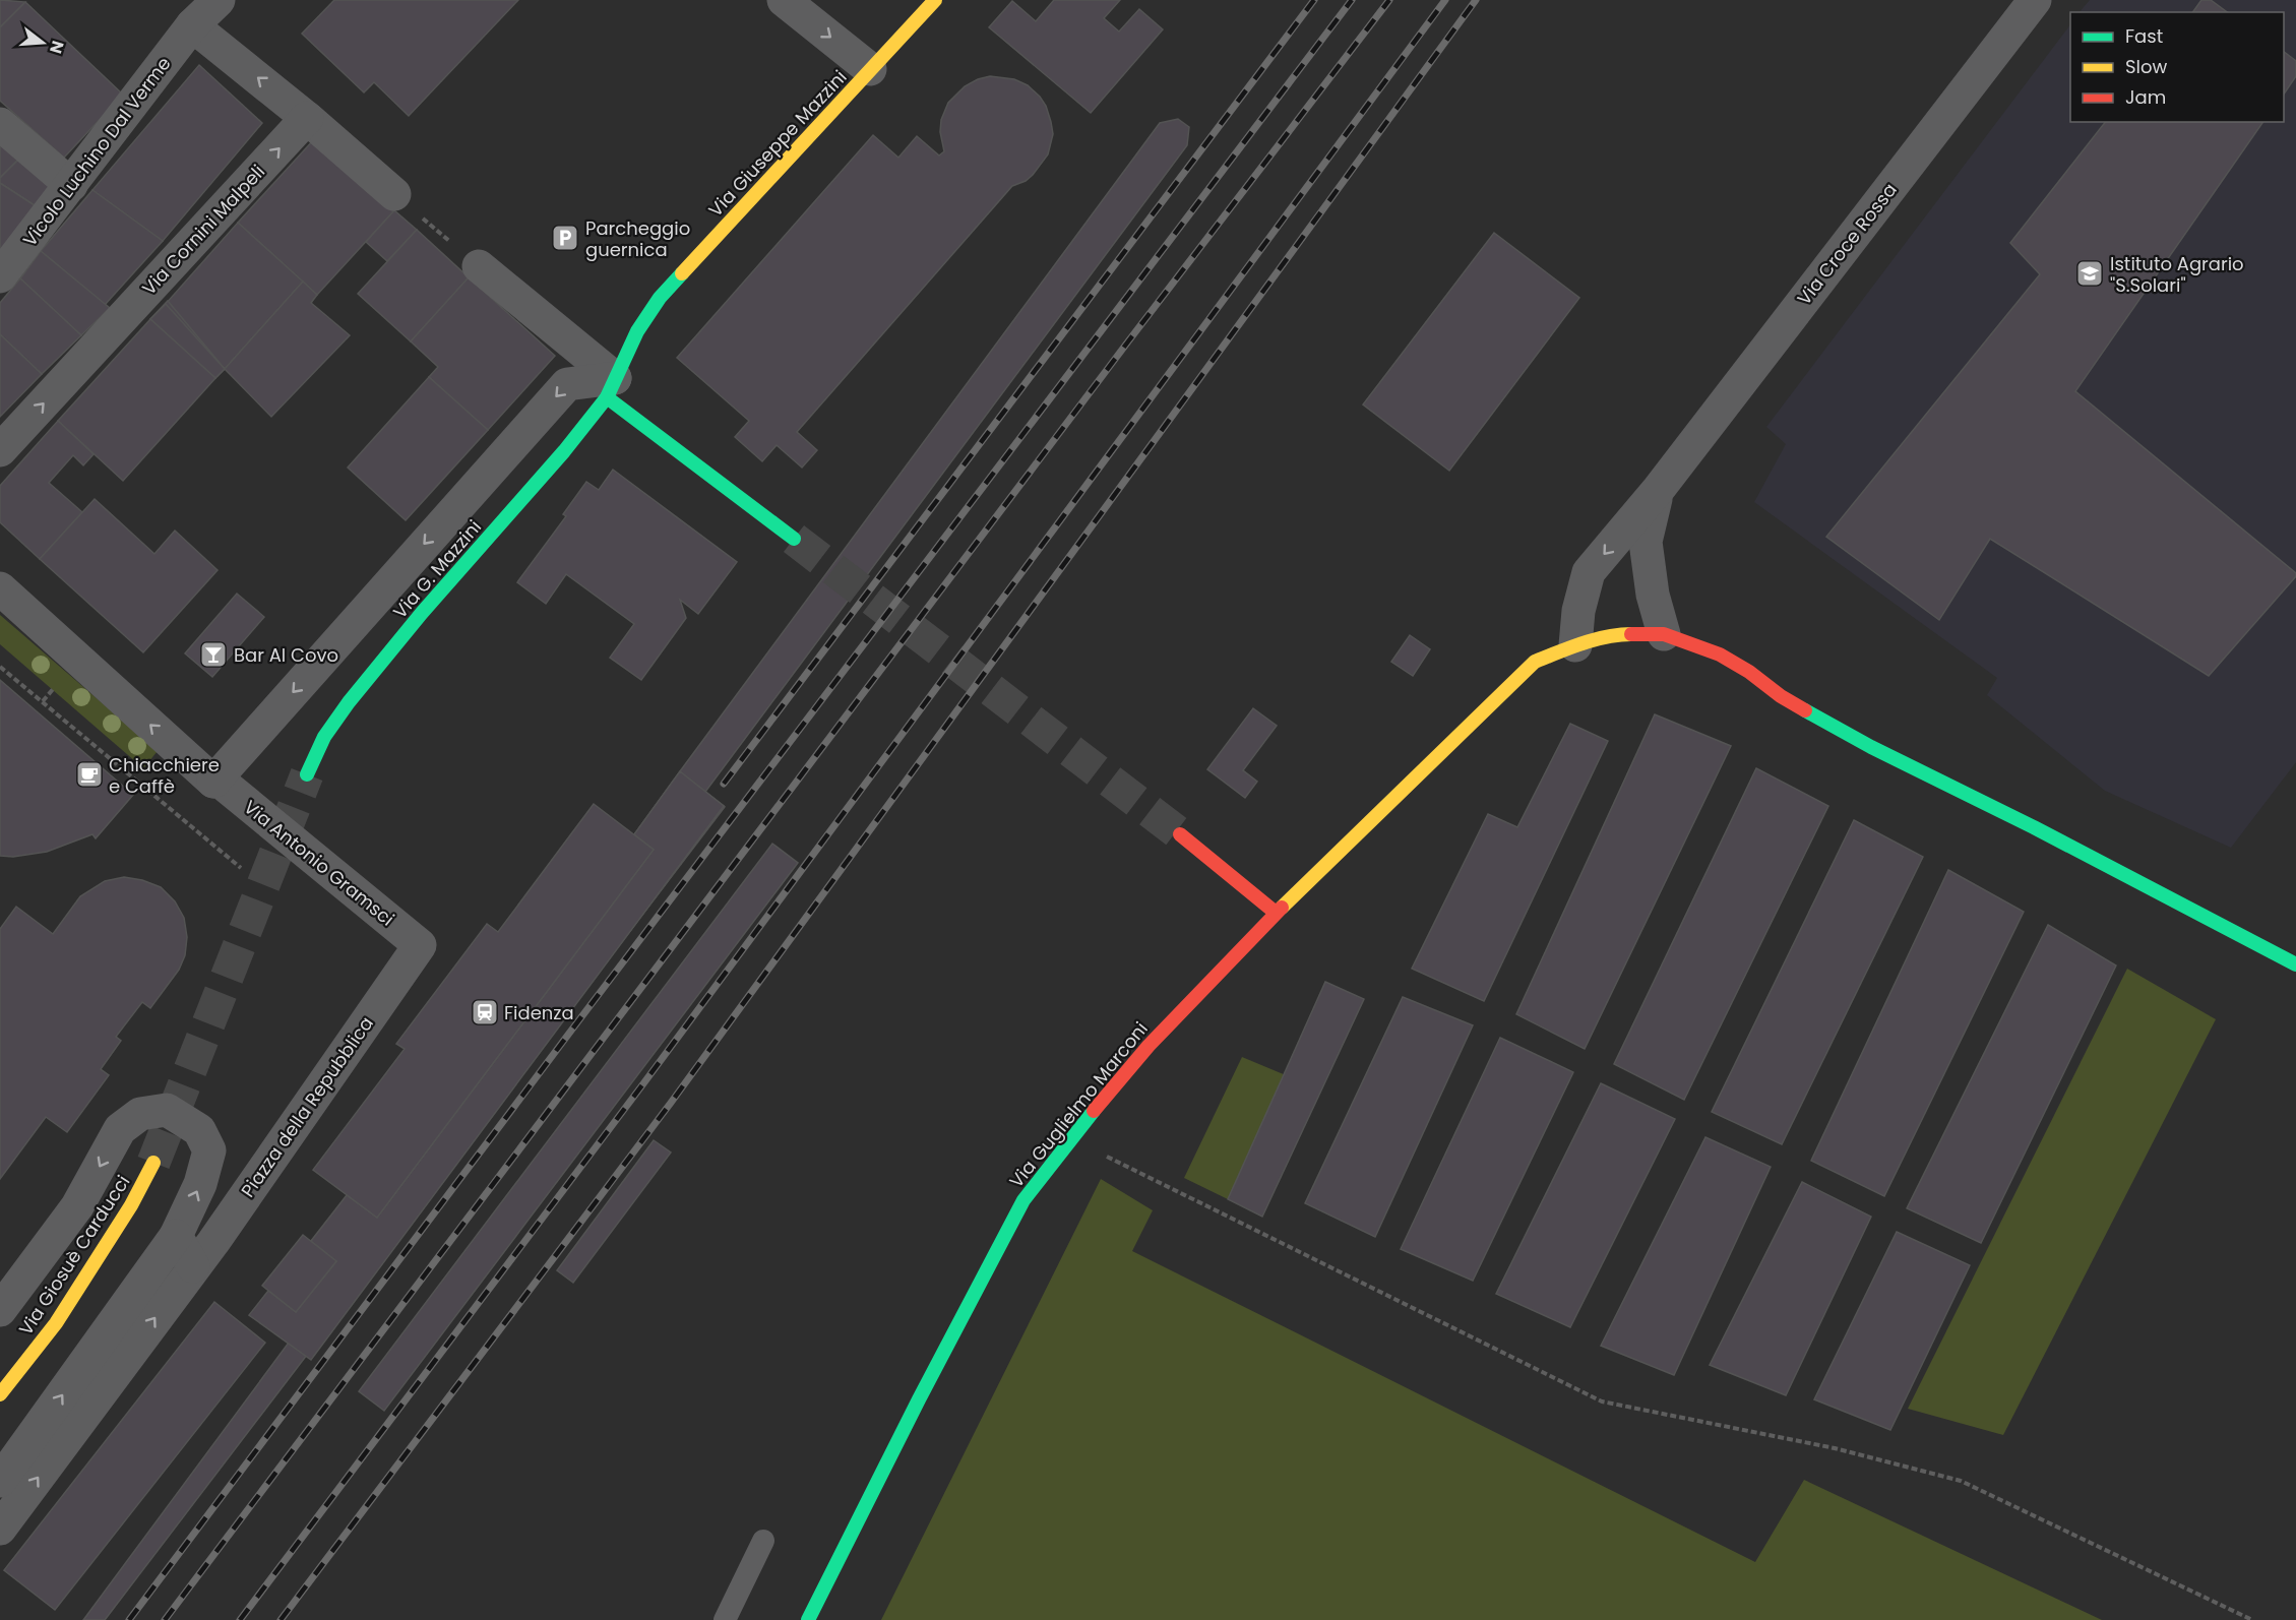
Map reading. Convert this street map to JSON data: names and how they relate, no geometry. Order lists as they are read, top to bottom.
{
  "streets": {
    "street": [
      "Via Giuseppe Mazzini",
      "Vicolo Luchino Dal Verme",
      "Via Cornini Malpeli",
      "Via Croce Rossa",
      "Via G. Mazzini",
      "Via Antonio Gramsci",
      "Via Guglielmo Marconi",
      "Piazza della Repubblica",
      "Via Giosuè Carducci"
    ]
  },
  "crossings": [
    ["Via Giuseppe Mazzini", "Via G. Mazzini"],
    ["Via Croce Rossa", "Via Guglielmo Marconi"],
    ["Via Antonio Gramsci", "Piazza della Repubblica"]
  ],
  "one_way": ["Via Cornini Malpeli", "Via Antonio Gramsci"],
  "places": {
    "parking": ["Parcheggio guernica"],
    "school or university": ["Istituto Agrario \"S.Solari\""],
    "bar": ["Bar Al Covo"],
    "cafe": ["Chiacchiere e Caffè"],
    "station": ["Fidenza"]
  },
  "legend": ["Fast", "Slow", "Jam"],
  "north": "right"
}
